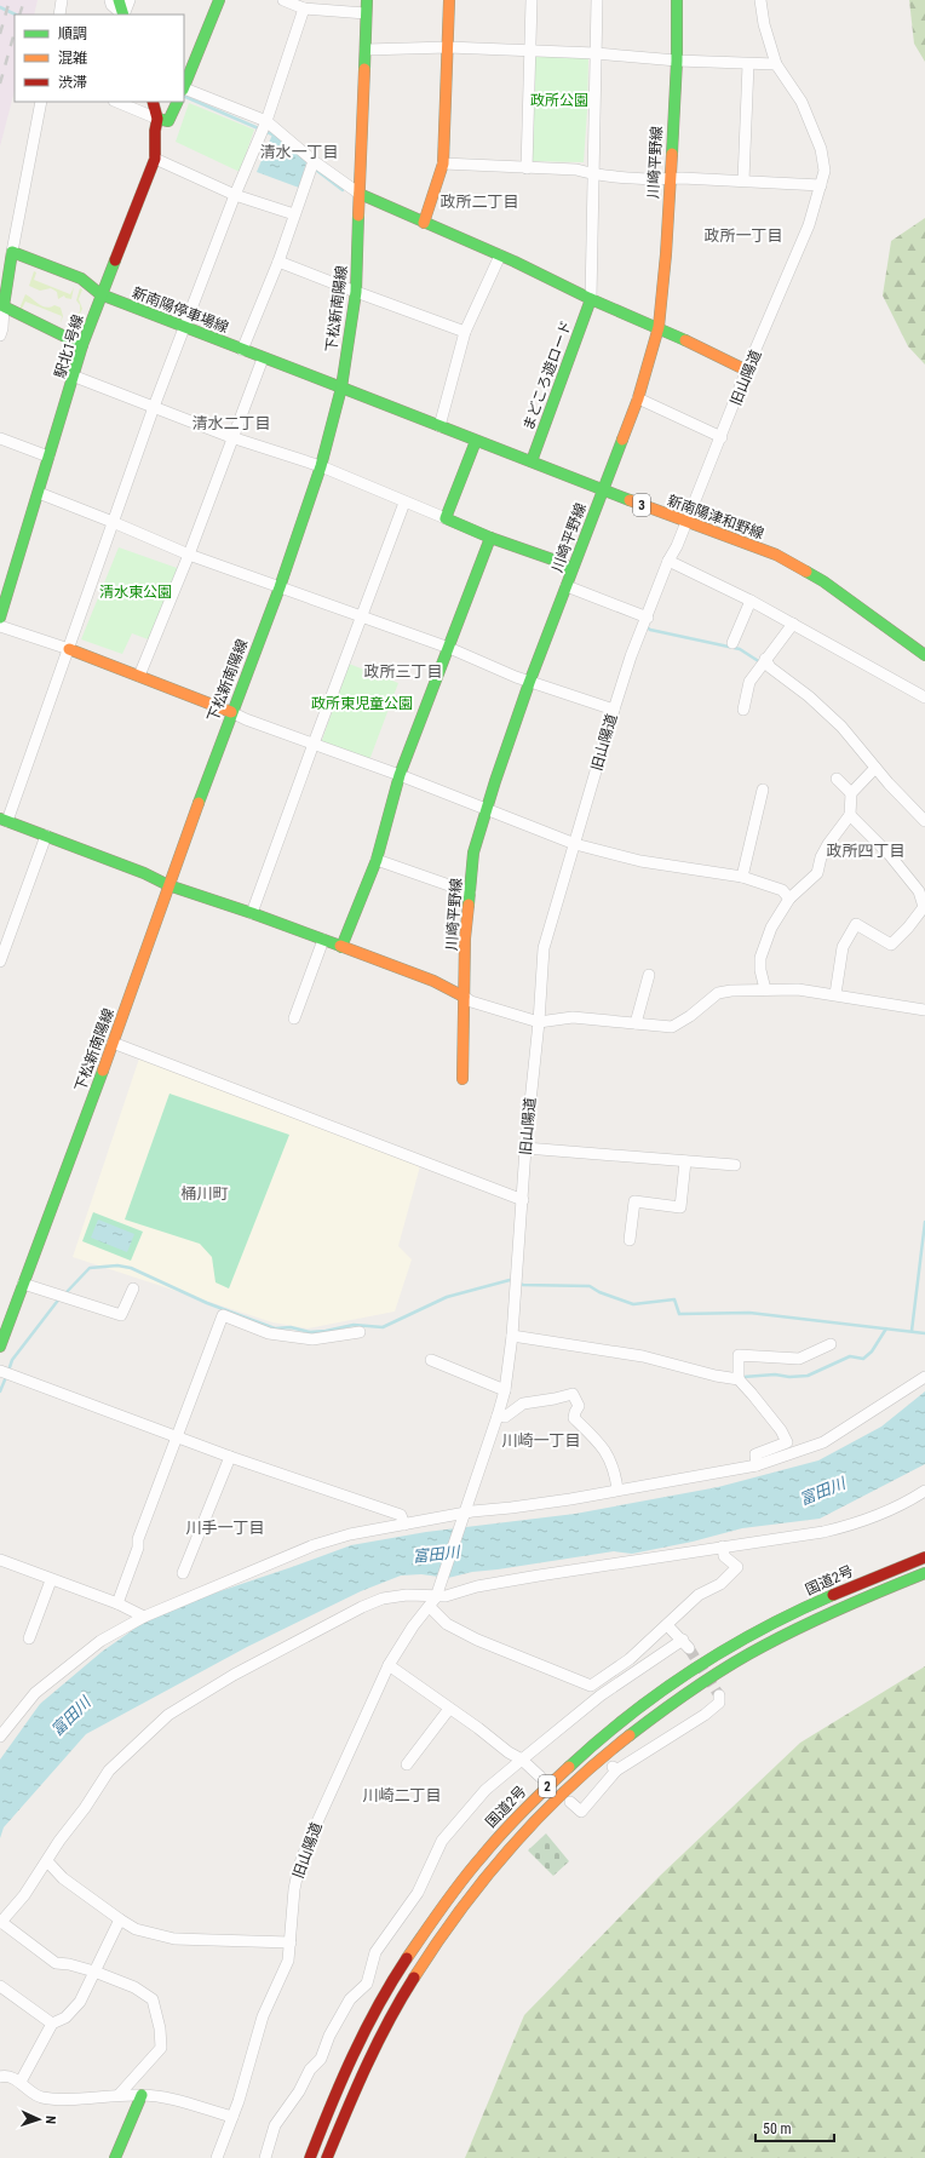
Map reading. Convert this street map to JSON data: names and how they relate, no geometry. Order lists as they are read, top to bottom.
{
  "streets": {
    "main road": [
      "川崎平野線",
      "下松新南陽線",
      "新南陽停車場線",
      "駅北1号線",
      "まどころ遊ロード",
      "3",
      "新南陽津和野線",
      "国道2号",
      "2"
    ],
    "street": ["旧山陽道"]
  },
  "crossings": [
    ["川崎平野線", "新南陽津和野線"],
    ["下松新南陽線", "新南陽停車場線"],
    ["下松新南陽線", "新南陽津和野線"],
    ["新南陽停車場線", "駅北1号線"],
    ["新南陽停車場線", "新南陽津和野線"],
    ["まどころ遊ロード", "新南陽津和野線"],
    ["旧山陽道", "新南陽津和野線"]
  ],
  "districts": [
    "清水一丁目",
    "政所二丁目",
    "政所一丁目",
    "清水二丁目",
    "政所三丁目",
    "政所四丁目",
    "桶川町",
    "川崎一丁目",
    "川手一丁目",
    "川崎二丁目"
  ],
  "water": ["富田川"],
  "parks": ["政所公園", "清水東公園", "政所東児童公園"],
  "legend": ["順調", "混雑", "渋滞"],
  "scale_bar": "50 m",
  "north": "right"
}
